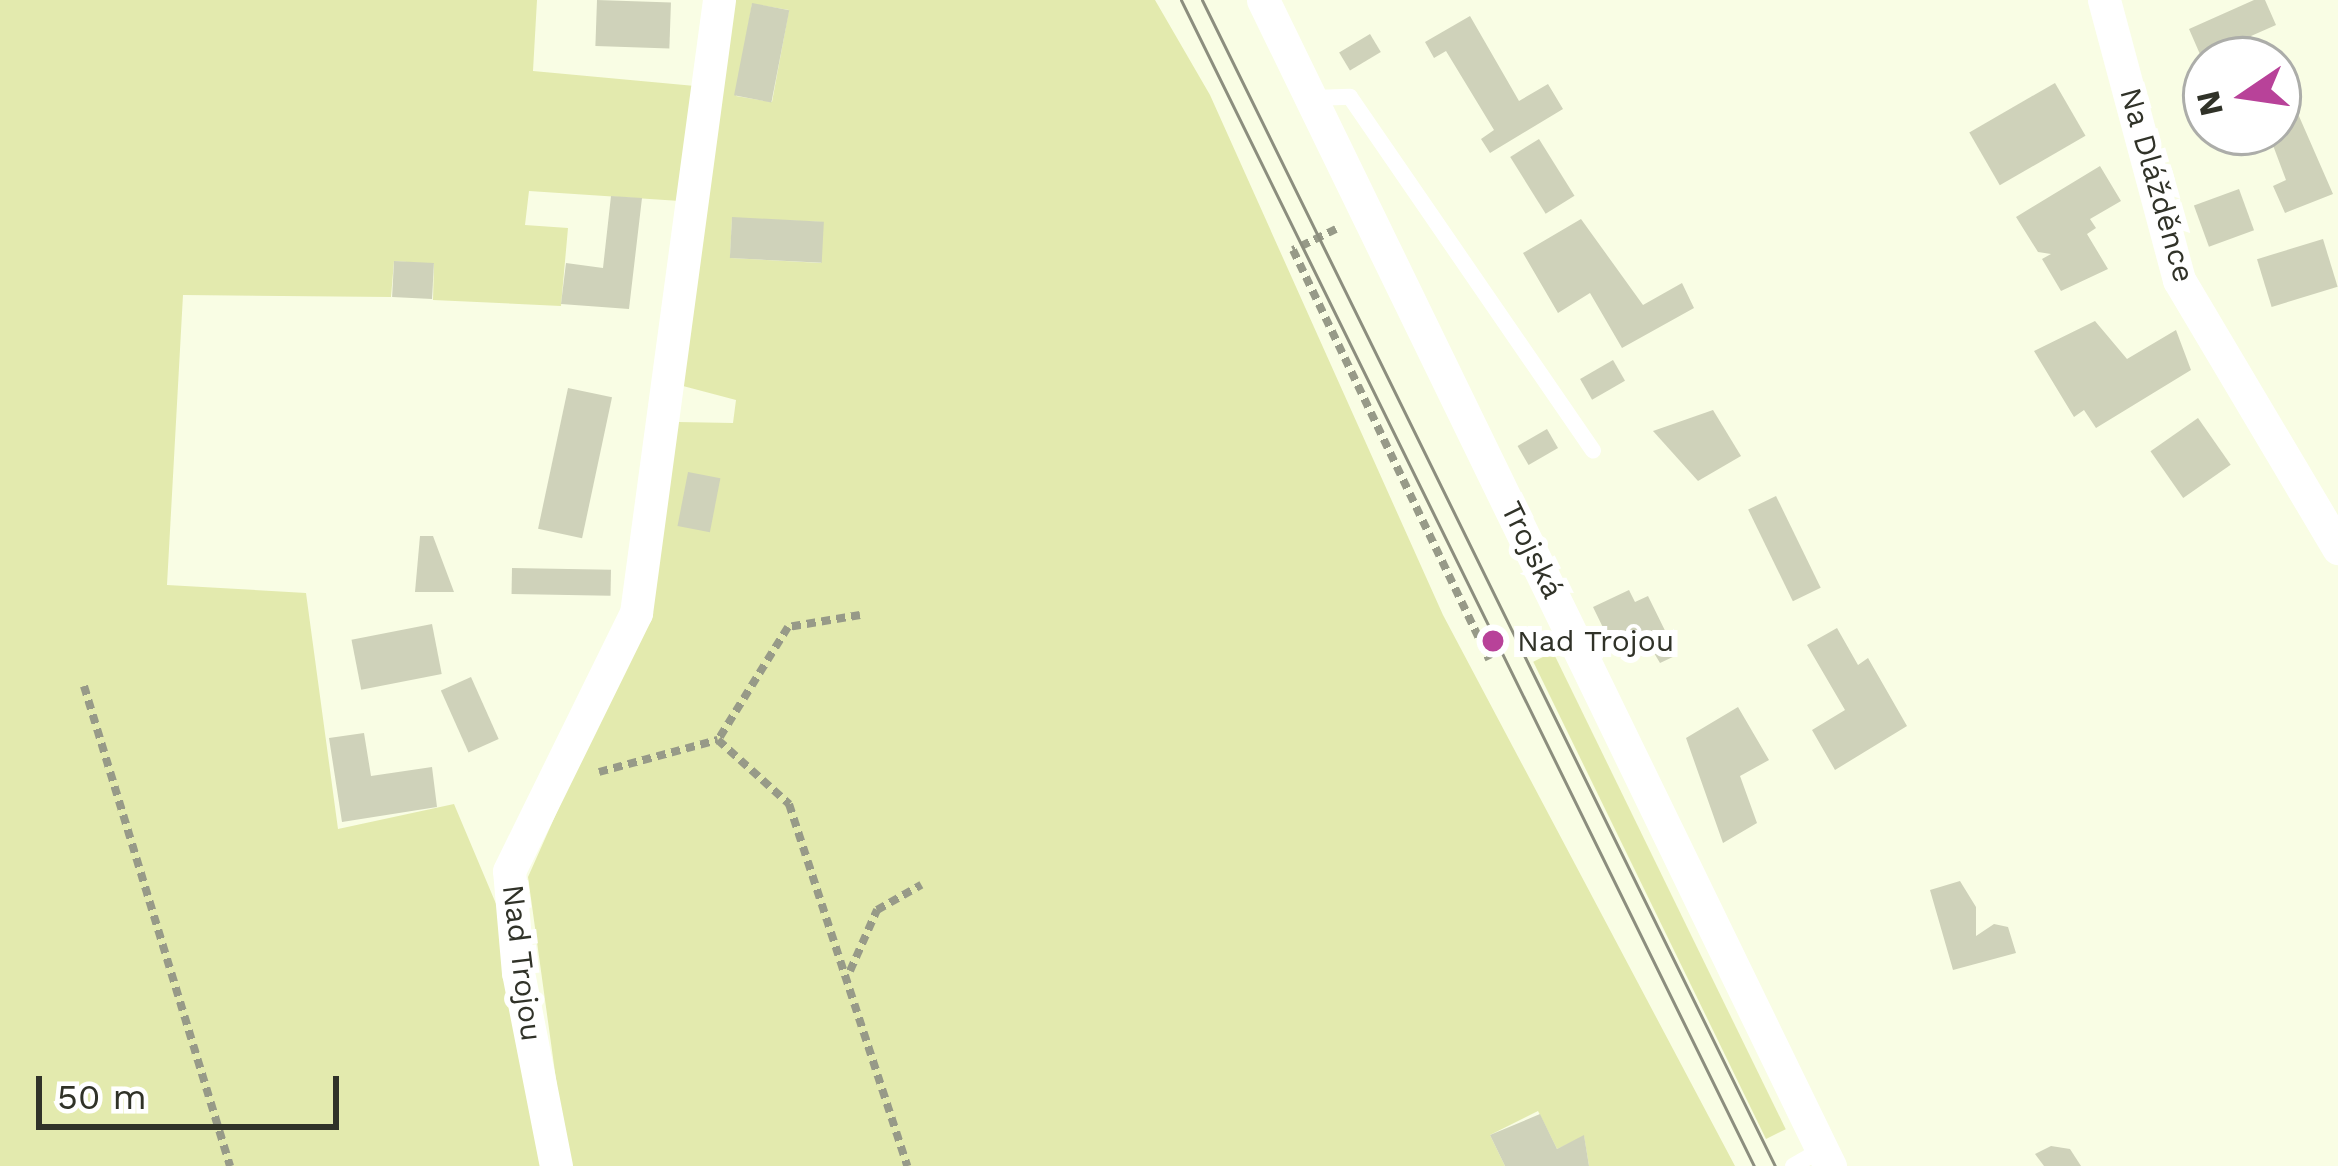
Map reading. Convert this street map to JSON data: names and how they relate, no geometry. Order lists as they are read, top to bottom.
{
  "streets": {
    "street": ["Na Dlážděnce", "Trojská", "Nad Trojou"]
  },
  "places": ["Nad Trojou"],
  "scale_bar": "50 m",
  "north": "left"
}
